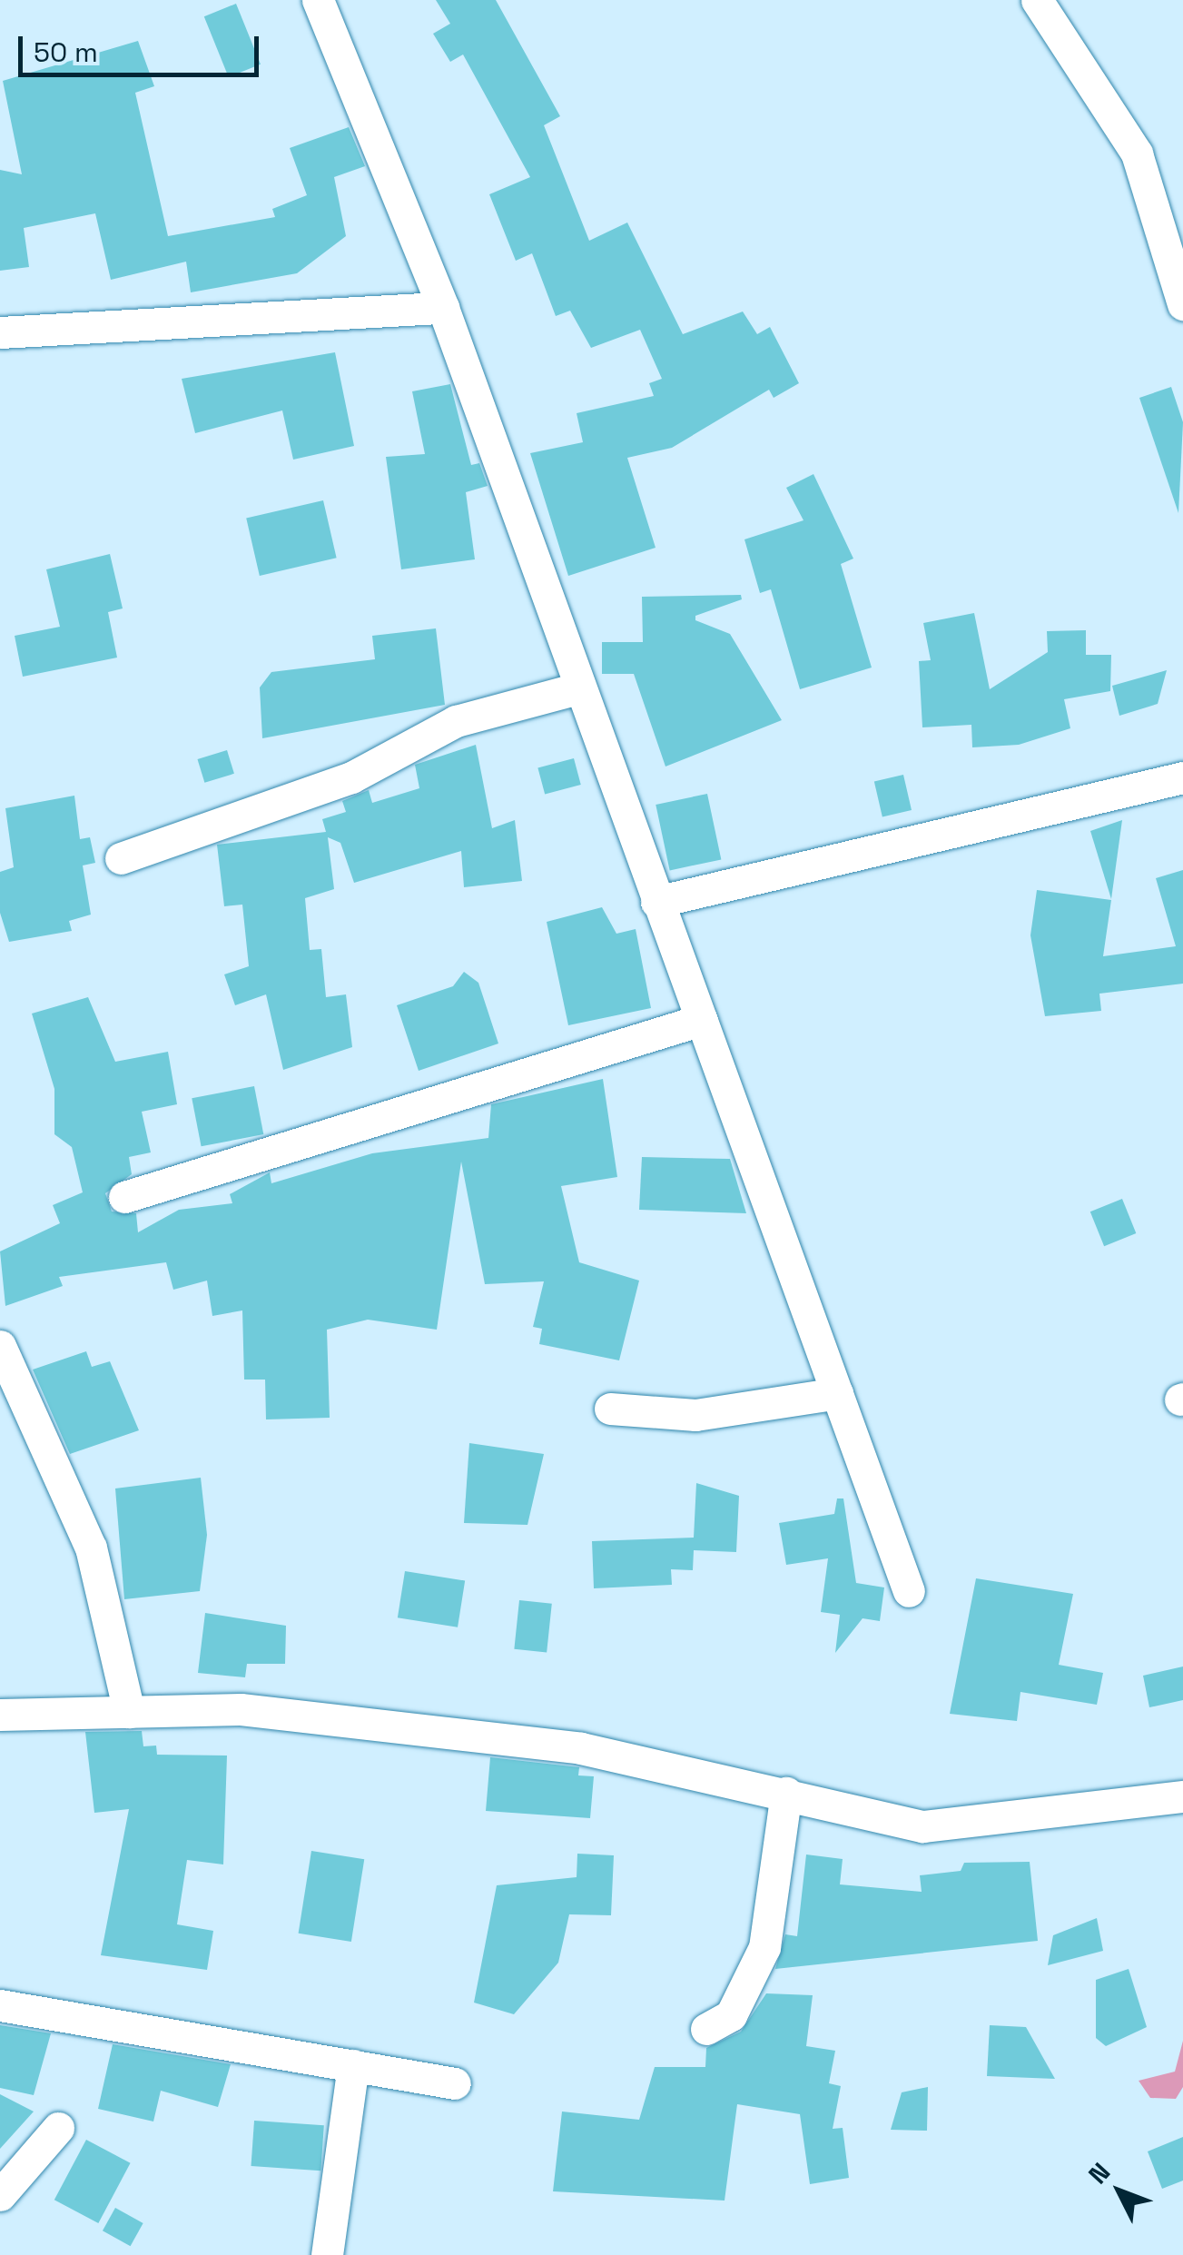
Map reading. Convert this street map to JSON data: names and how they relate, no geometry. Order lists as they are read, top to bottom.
{
  "scale_bar": "50 m",
  "north": "top left"
}
